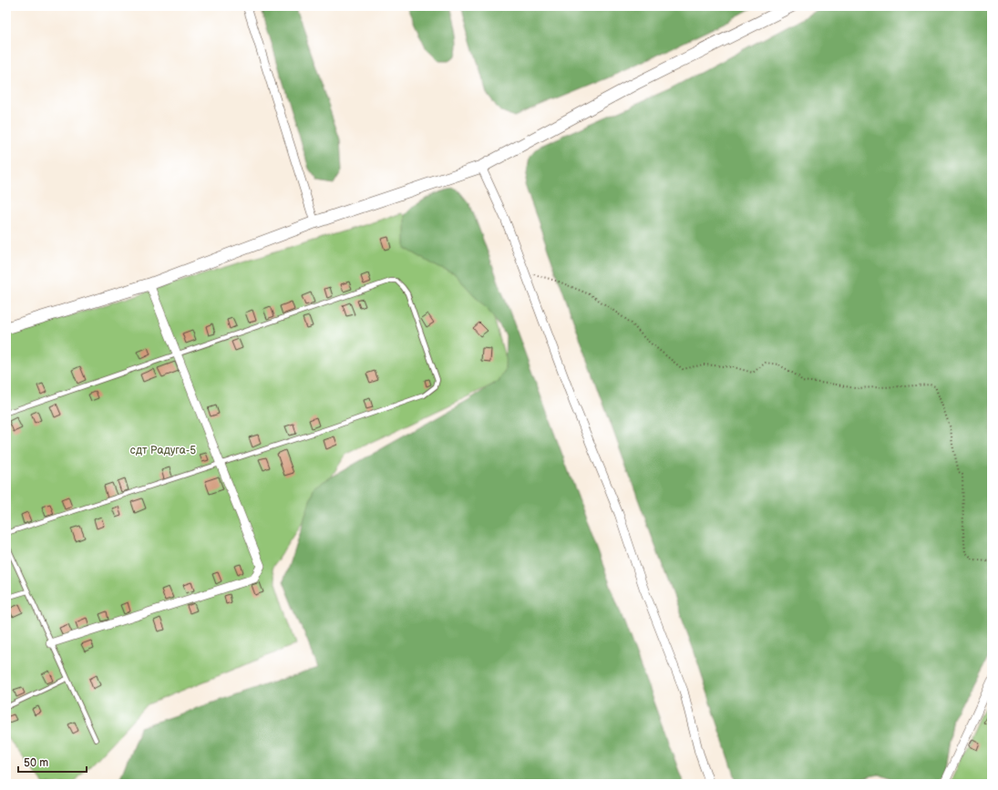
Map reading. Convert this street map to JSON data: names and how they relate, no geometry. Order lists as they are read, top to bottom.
{
  "parks": ["сдт Радуга-5"],
  "scale_bar": "50 m"
}
